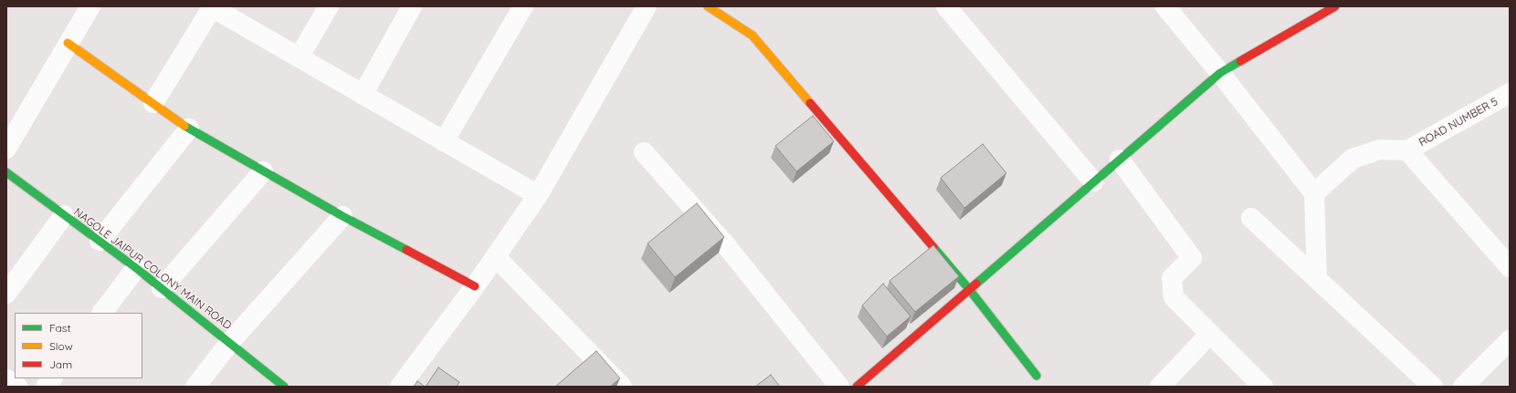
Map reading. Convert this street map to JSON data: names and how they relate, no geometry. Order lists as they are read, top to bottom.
{
  "streets": {
    "street": ["ROAD NUMBER 5", "NAGOLE JAIPUR COLONY MAIN ROAD"]
  },
  "legend": ["Fast", "Slow", "Jam"]
}
